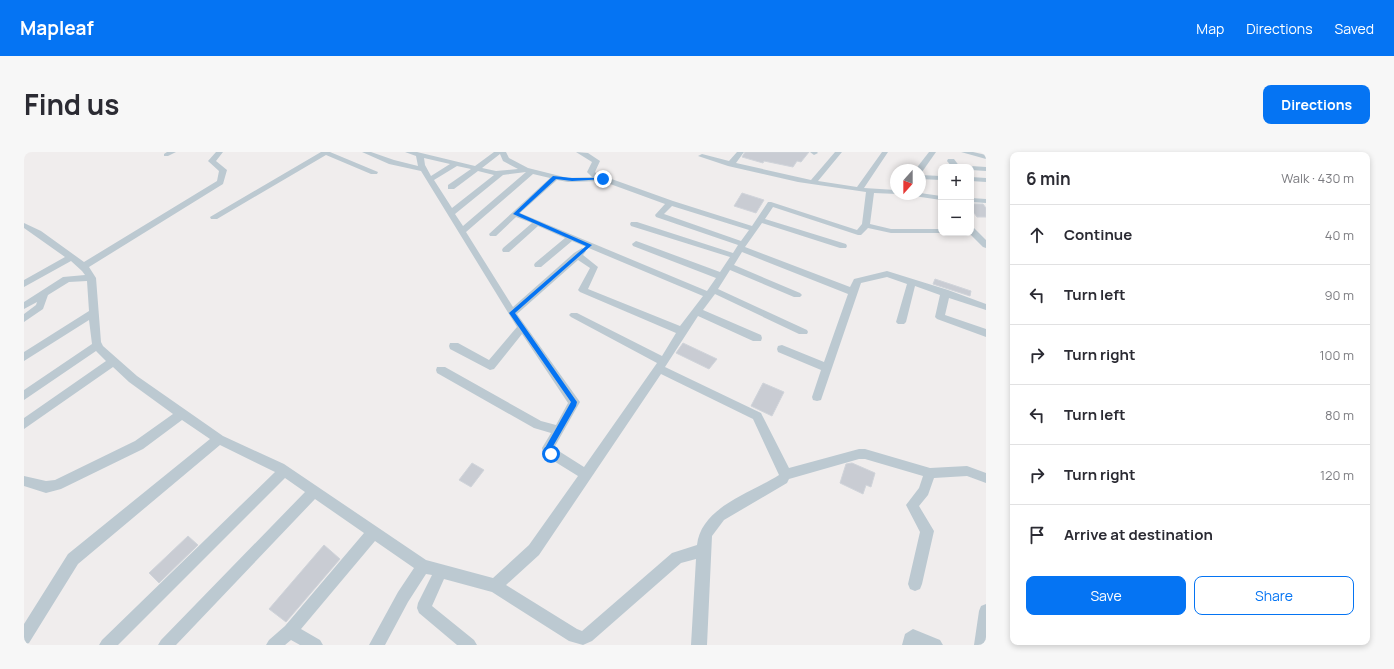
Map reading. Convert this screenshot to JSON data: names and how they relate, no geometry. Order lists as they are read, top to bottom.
{
  "north": "bottom",
  "page": {
    "header": "Mapleaf",
    "nav": ["Map", "Directions", "Saved"],
    "title": "Find us",
    "buttons": [
      "Directions",
      ["Save", "Share"]
    ],
    "heading": ["6 min", "Walk · 430 m"],
    "map_buttons": ["+", "−"],
    "list": [
      ["Continue", "40 m"],
      ["Turn left", "90 m"],
      ["Turn right", "100 m"],
      ["Turn left", "80 m"],
      ["Turn right", "120 m"],
      "Arrive at destination"
    ]
  }
}
